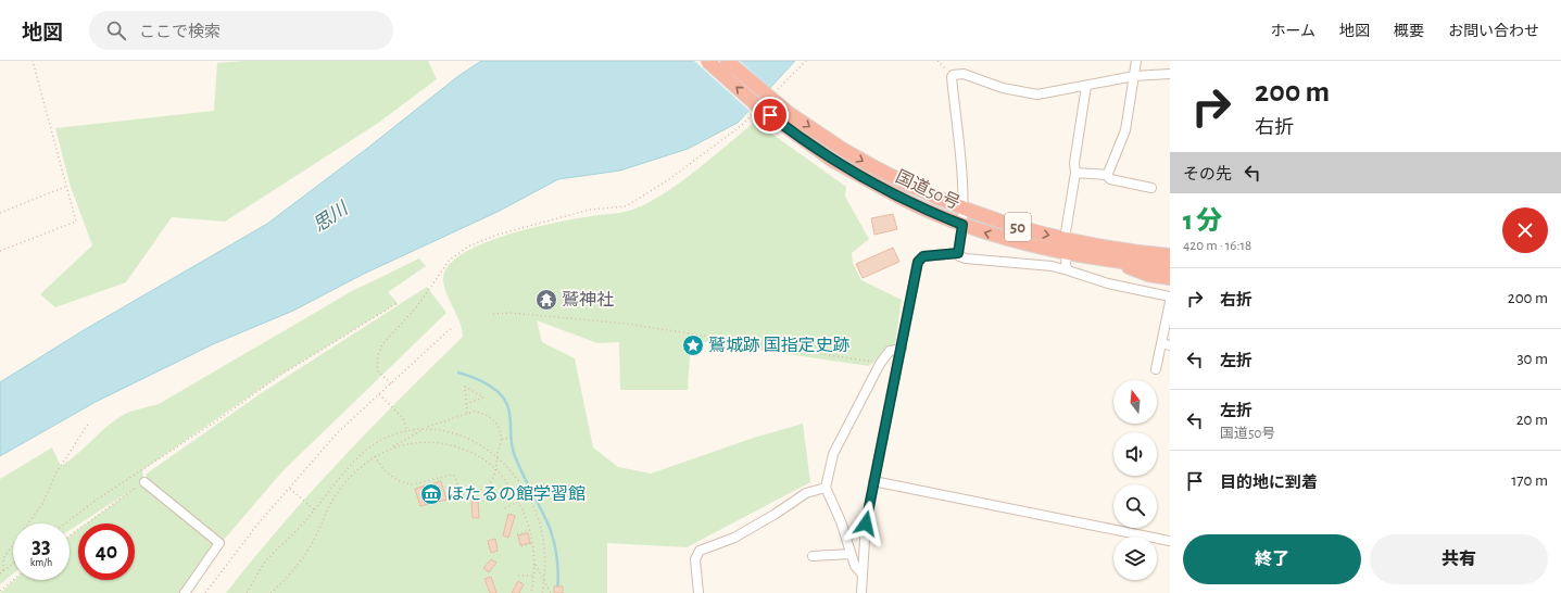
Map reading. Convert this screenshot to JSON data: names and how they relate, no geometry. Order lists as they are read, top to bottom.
{
  "streets": {
    "highway": ["国道50号", "50"]
  },
  "water": ["思川"],
  "places": {
    "temple": ["鷲神社"],
    "place": ["鷲城跡 国指定史跡"],
    "museum": ["ほたるの館学習館"]
  },
  "north": "top",
  "page": {
    "header": "地図",
    "search": "ここで検索",
    "nav": [
      "ホーム",
      "地図",
      "概要",
      "お問い合わせ"
    ],
    "turn": ["200 m", "右折"],
    "then": "その先",
    "heading": ["1 分", "420 m · 16:18"],
    "list": [
      {
        "name": "右折",
        "value": "200 m"
      },
      {
        "name": "左折",
        "value": "30 m"
      },
      {
        "name": "左折",
        "note": "国道50号",
        "value": "20 m"
      },
      {
        "name": "目的地に到着",
        "value": "170 m"
      }
    ],
    "speed": "33 km/h",
    "limit": "40",
    "buttons": ["終了", "共有"]
  }
}
